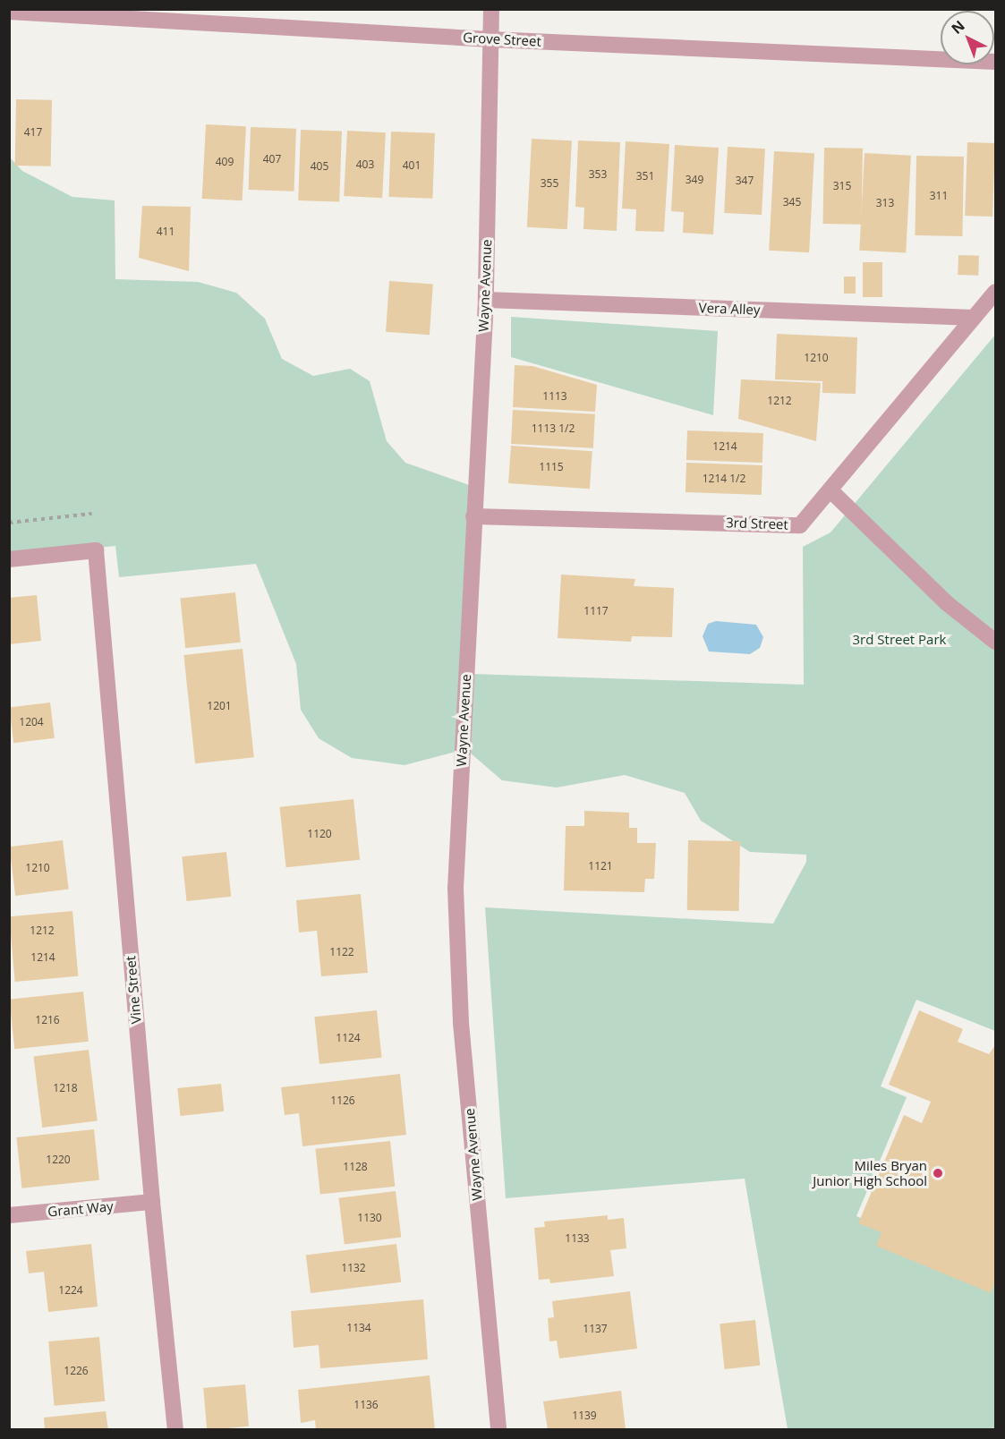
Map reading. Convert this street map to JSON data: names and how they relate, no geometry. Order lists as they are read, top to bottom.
{
  "streets": {
    "street": [
      "Grove Street",
      "Wayne Avenue",
      "Vera Alley",
      "3rd Street",
      "Vine Street",
      "Grant Way"
    ]
  },
  "crossings": [
    ["Grove Street", "Wayne Avenue"],
    ["Wayne Avenue", "Vera Alley"],
    ["Wayne Avenue", "3rd Street"],
    ["Vera Alley", "3rd Street"],
    ["Vine Street", "Grant Way"]
  ],
  "parks": ["3rd Street Park"],
  "places": ["Miles Bryan Junior High School"],
  "house_numbers": [
    "417",
    "407",
    "409",
    "403",
    "401",
    "405",
    "353",
    "351",
    "349",
    "347",
    "355",
    "315",
    "311",
    "345",
    "313",
    "411",
    "1210",
    "1113",
    "1212",
    "1113 1/2",
    "1214",
    "1115",
    "1214 1/2",
    "1117",
    "1201",
    "1204",
    "1120",
    "1121",
    "1210",
    "1212",
    "1122",
    "1214",
    "1216",
    "1124",
    "1218",
    "1126",
    "1220",
    "1128",
    "1130",
    "1133",
    "1132",
    "1224",
    "1134",
    "1137",
    "1226",
    "1136",
    "1139"
  ],
  "north": "top left"
}
